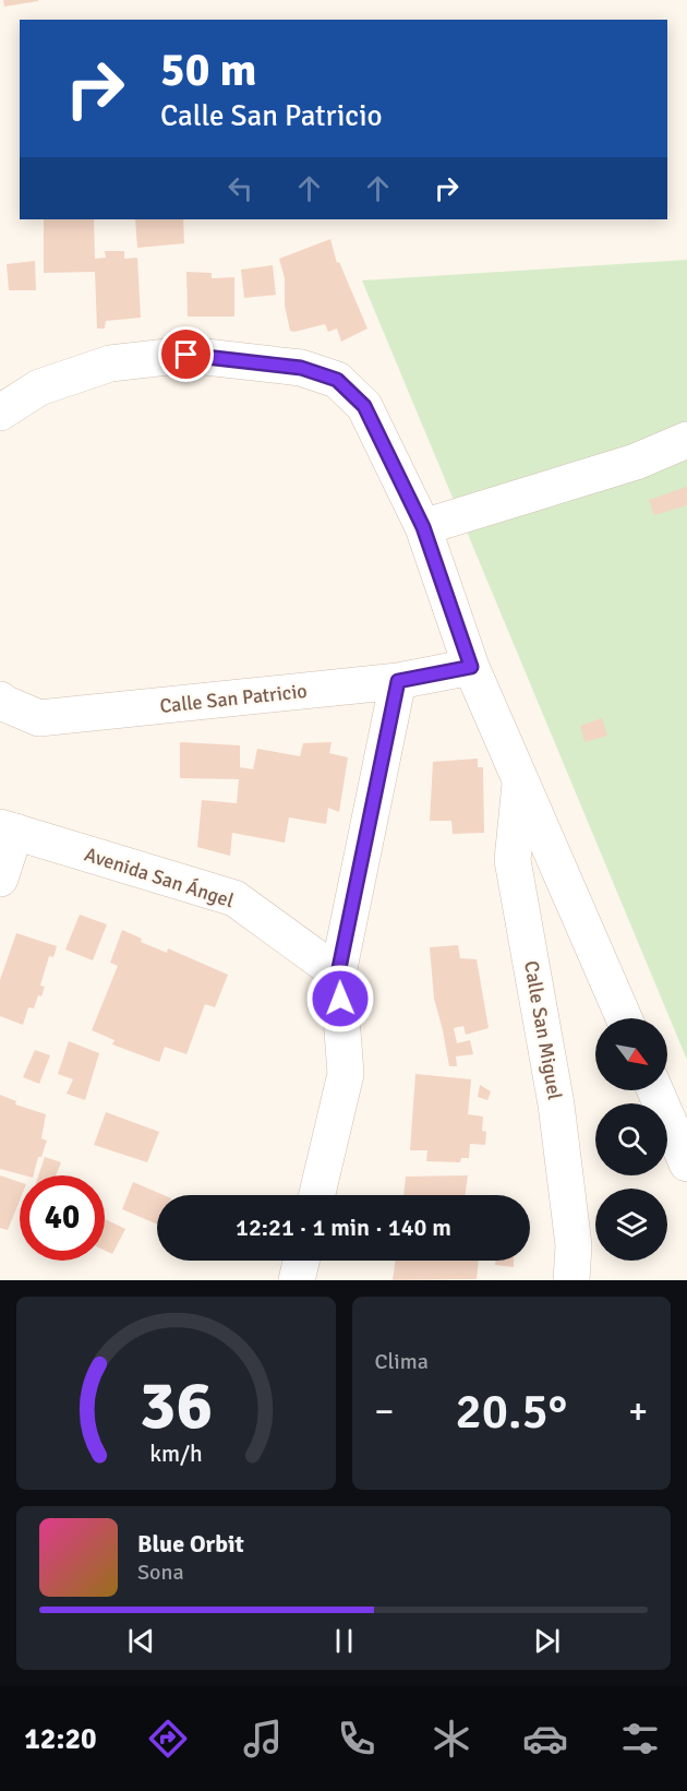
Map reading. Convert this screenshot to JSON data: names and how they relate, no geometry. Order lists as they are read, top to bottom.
{
  "streets": {
    "street": ["Calle San Patricio", "Avenida San Ángel", "Calle San Miguel"]
  },
  "north": "bottom right",
  "page": {
    "turn": ["50 m", "Calle San Patricio"],
    "limit": "40",
    "trip": "12:21 · 1 min · 140 m",
    "tile": "Clima",
    "heat": ["−", "20.5°", "+"],
    "song": ["Blue Orbit", "Sona"],
    "tabs": "12:20",
    "gauge": ["36", "km/h"]
  }
}
